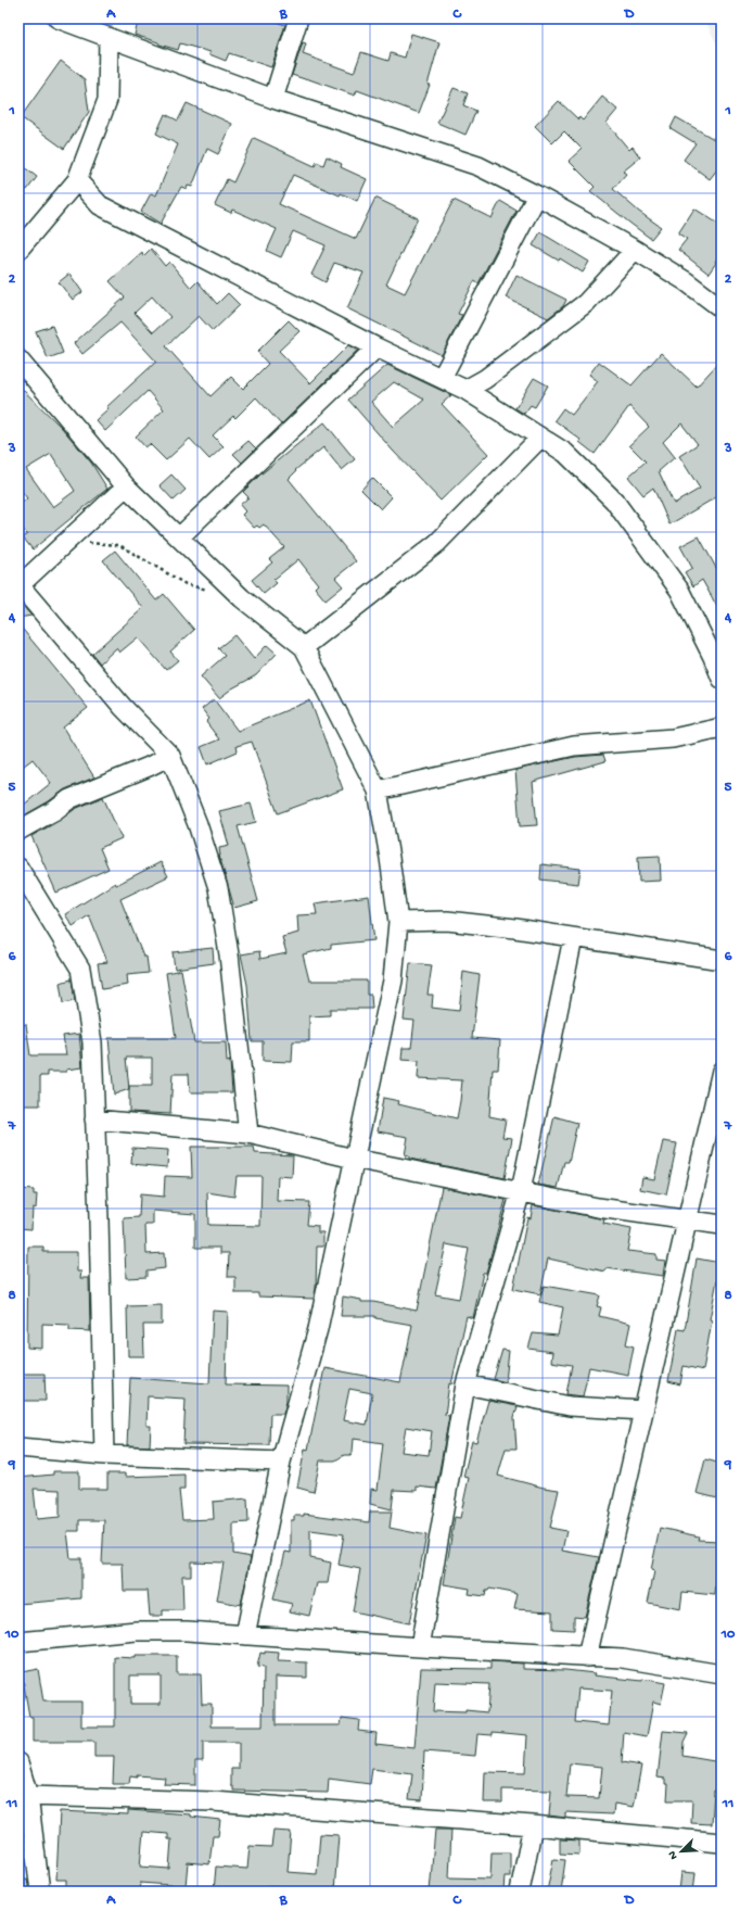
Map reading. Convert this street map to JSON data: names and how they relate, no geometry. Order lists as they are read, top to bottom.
{
  "north": "bottom left",
  "grid": {
    "columns": [
      "A",
      "B",
      "C",
      "D"
    ],
    "rows": [
      "1",
      "2",
      "3",
      "4",
      "5",
      "6",
      "7",
      "8",
      "9",
      "10",
      "11"
    ]
  }
}
